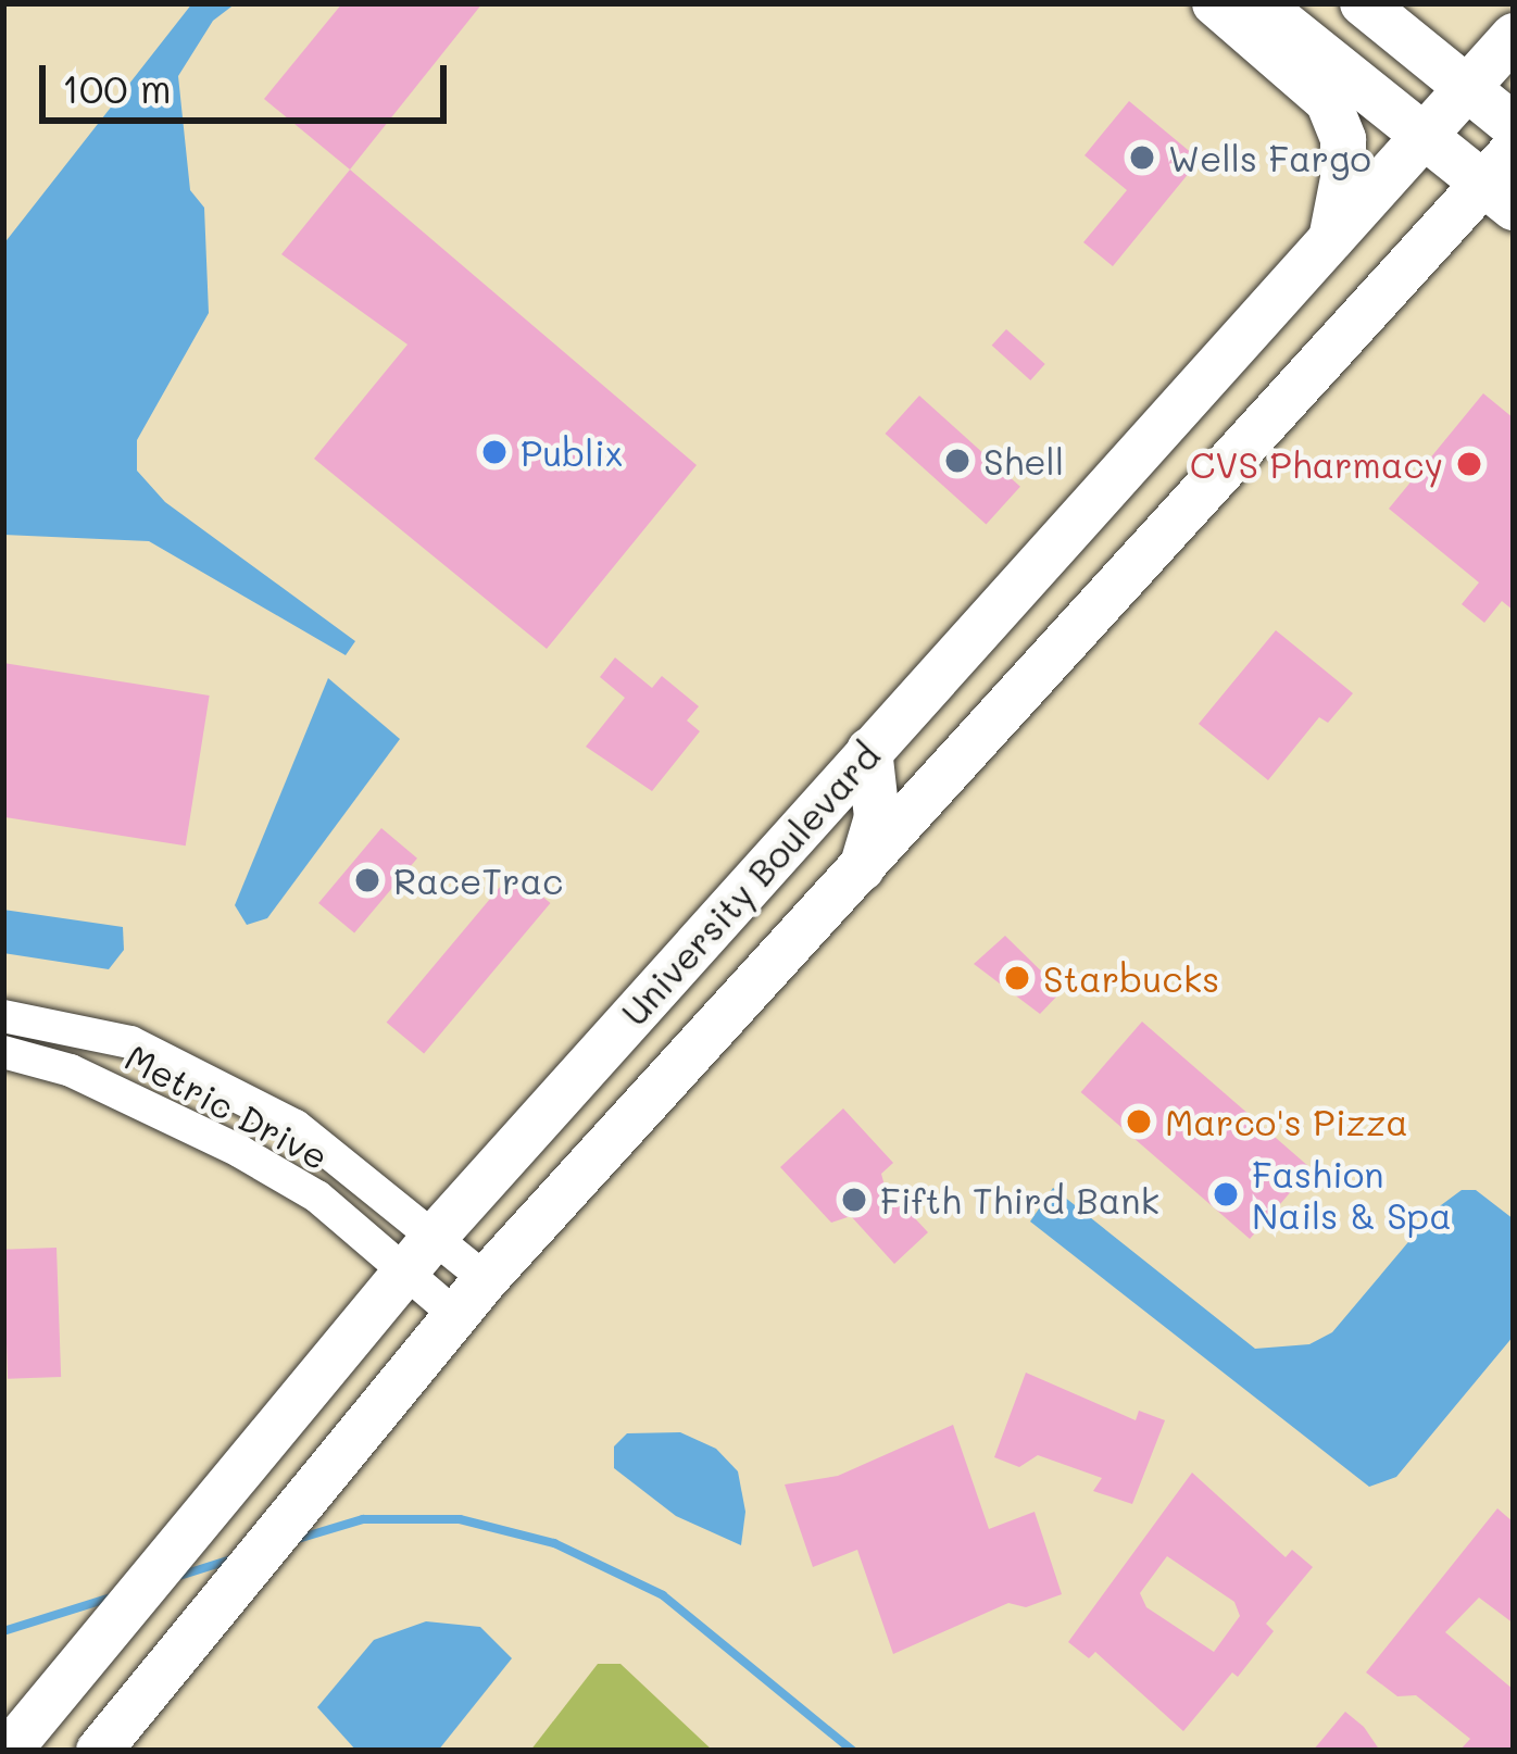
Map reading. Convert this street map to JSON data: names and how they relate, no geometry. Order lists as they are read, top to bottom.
{
  "streets": {
    "street": ["University Boulevard", "Metric Drive"]
  },
  "crossings": [
    ["University Boulevard", "Metric Drive"]
  ],
  "places": [
    "Wells Fargo",
    "Publix",
    "Shell",
    "CVS Pharmacy",
    "RaceTrac",
    "Starbucks",
    "Marco's Pizza",
    "Fashion Nails & Spa",
    "Fifth Third Bank"
  ],
  "scale_bar": "100 m"
}
